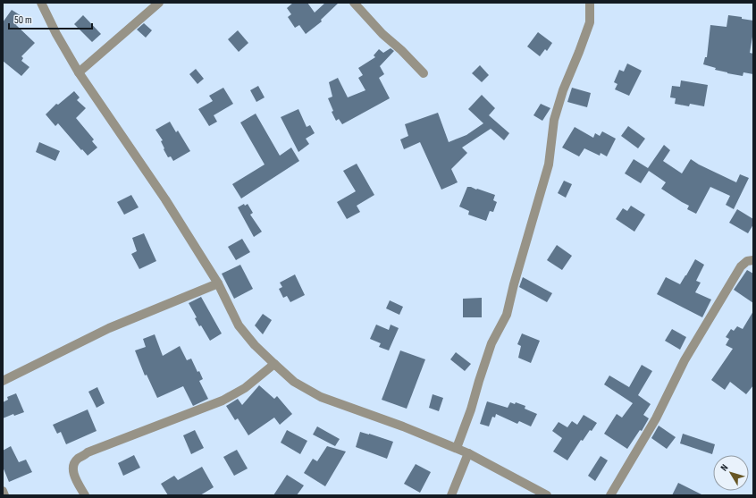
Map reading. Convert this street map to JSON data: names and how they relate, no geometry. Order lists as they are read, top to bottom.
{
  "scale_bar": "50 m",
  "north": "top left"
}
